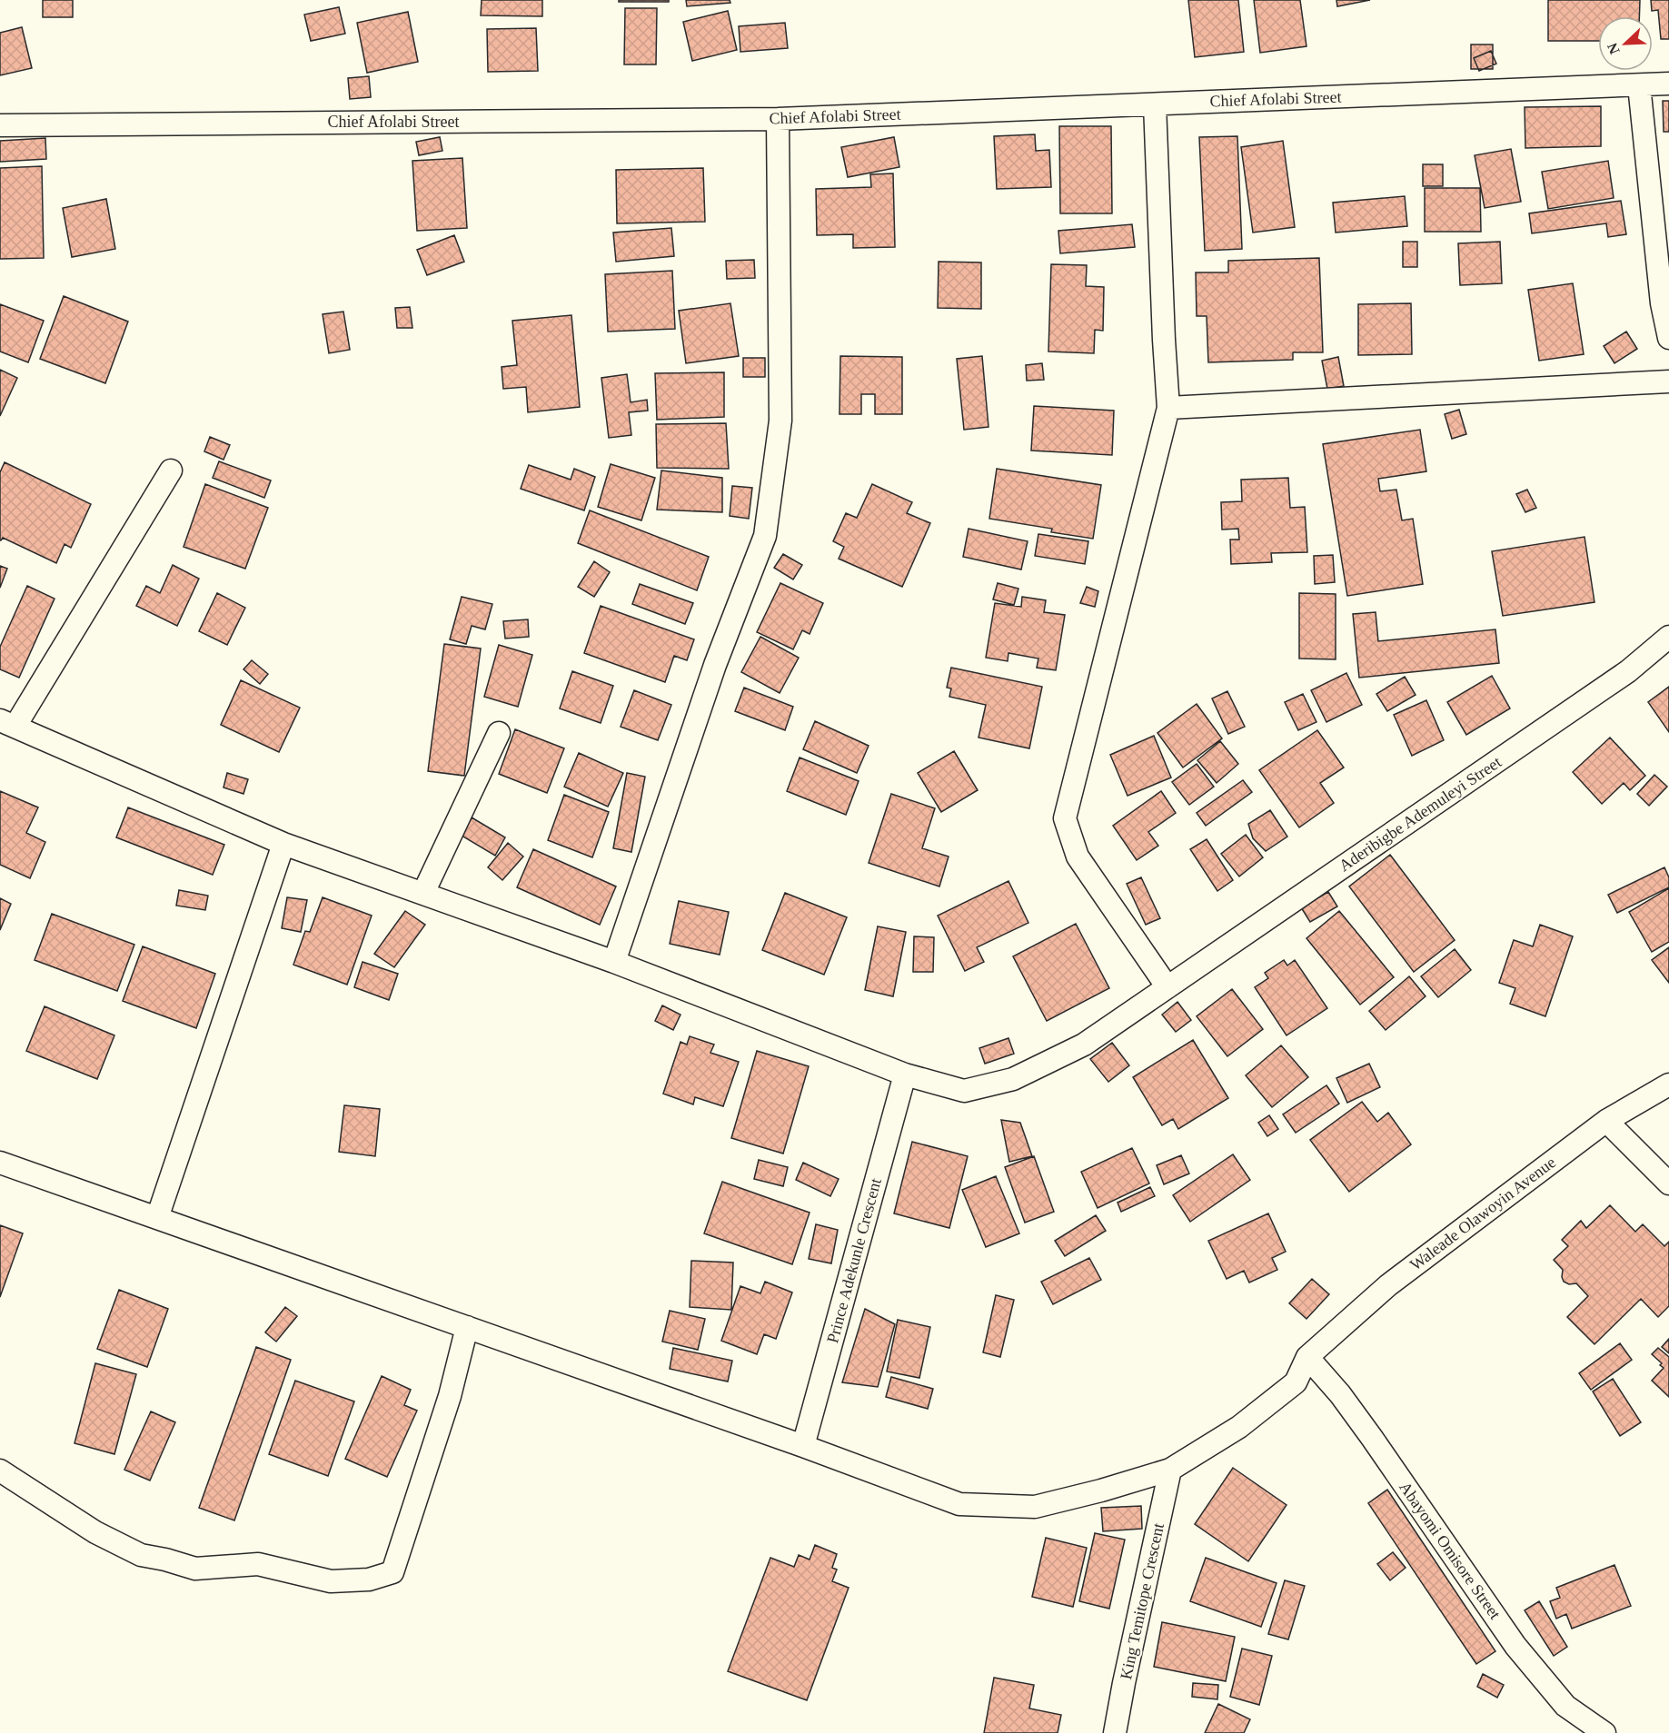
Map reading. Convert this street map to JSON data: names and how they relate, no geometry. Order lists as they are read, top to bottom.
{
  "streets": {
    "street": [
      "Chief Afolabi Street",
      "Aderibigbe Ademuleyi Street",
      "Waleade Olawoyin Avenue",
      "Prince Adekunle Crescent",
      "Abayomi Omisore Street",
      "King Temitope Crescent"
    ]
  },
  "crossings": [
    ["Aderibigbe Ademuleyi Street", "Prince Adekunle Crescent"],
    ["Waleade Olawoyin Avenue", "Abayomi Omisore Street"]
  ],
  "north": "bottom left"
}
